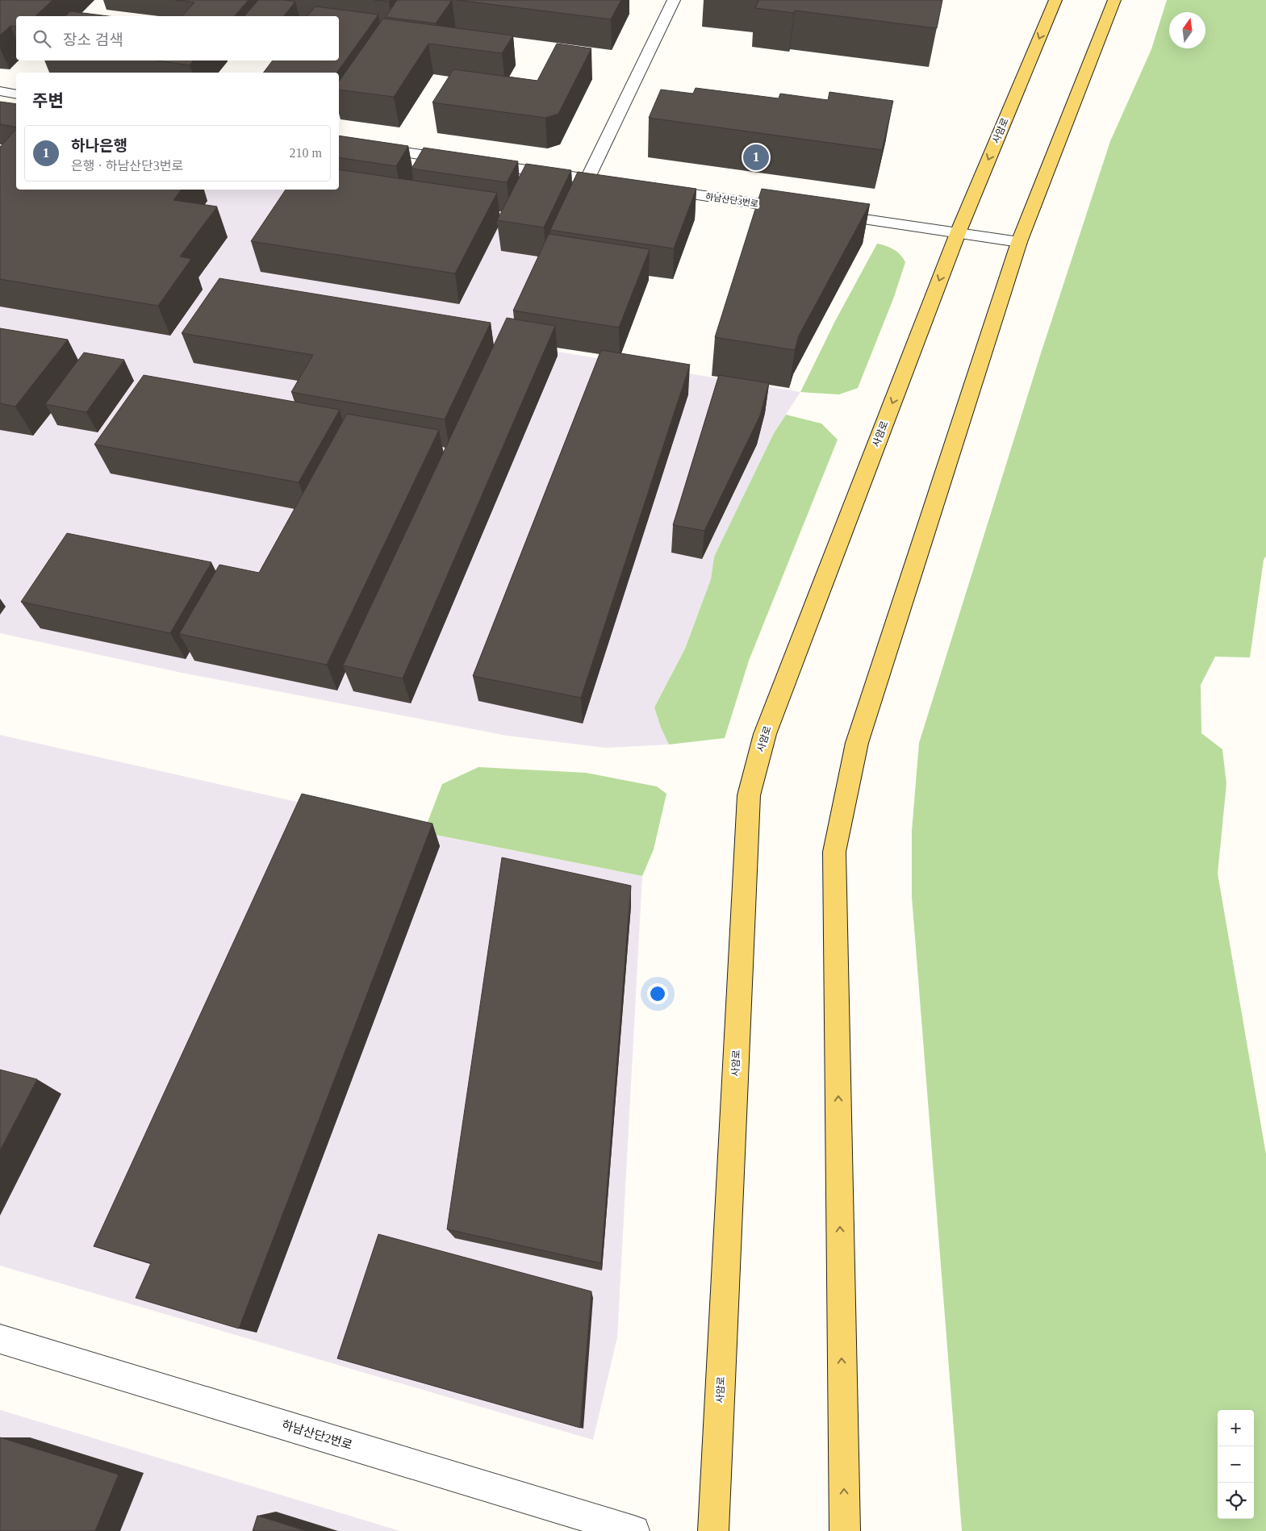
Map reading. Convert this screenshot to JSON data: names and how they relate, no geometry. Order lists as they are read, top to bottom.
{
  "streets": {
    "main road": ["사암로"],
    "street": ["하남산단3번로", "하남산단2번로"]
  },
  "north": "top",
  "page": {
    "search": "장소 검색",
    "heading": "주변",
    "list": [
      {
        "mark": "1",
        "name": "하나은행",
        "note": "은행 · 하남산단3번로",
        "value": "210 m"
      }
    ],
    "pins": "1",
    "map_buttons": ["+", "−"]
  }
}
